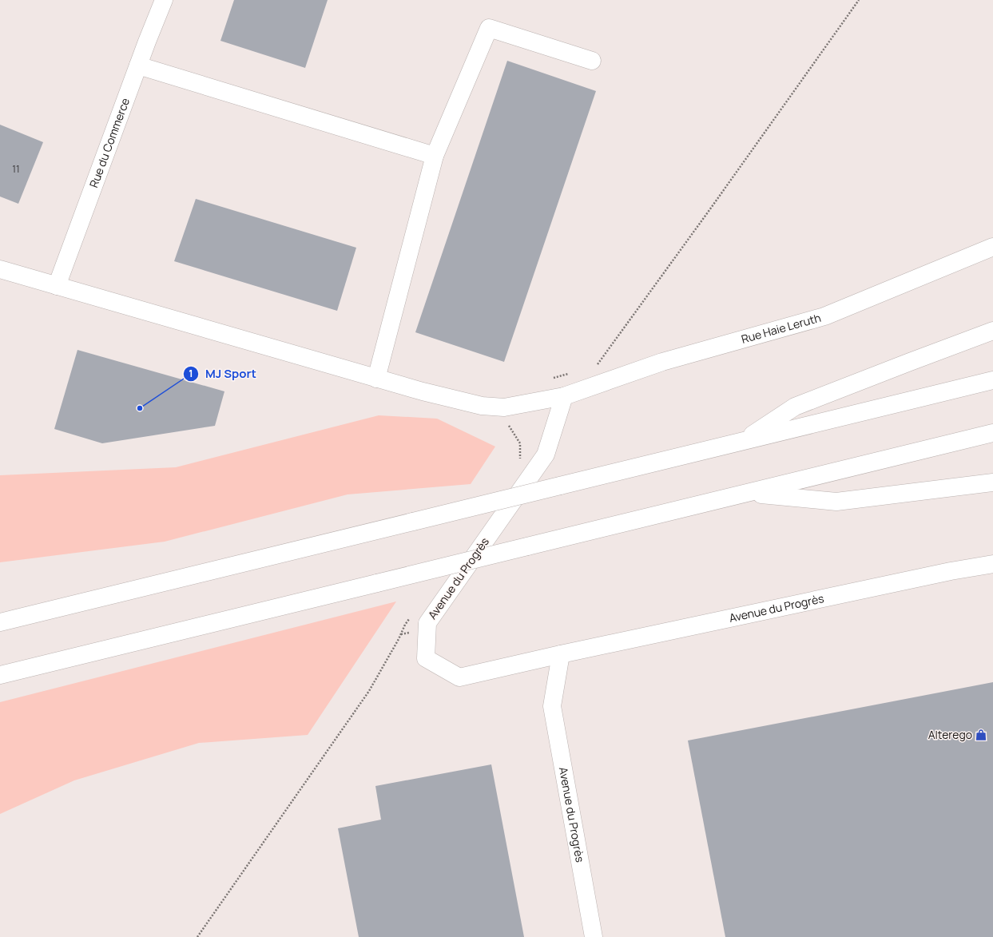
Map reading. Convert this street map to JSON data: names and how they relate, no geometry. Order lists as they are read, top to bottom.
{
  "streets": {
    "main road": ["Rue du Commerce", "Rue Haie Leruth", "Avenue du Progrès"]
  },
  "crossings": [
    ["Rue du Commerce", "Rue Haie Leruth"],
    ["Rue Haie Leruth", "Avenue du Progrès"]
  ],
  "places": {
    "other": ["MJ Sport"],
    "shop": ["Alterego"]
  },
  "house_numbers": ["11"]
}
